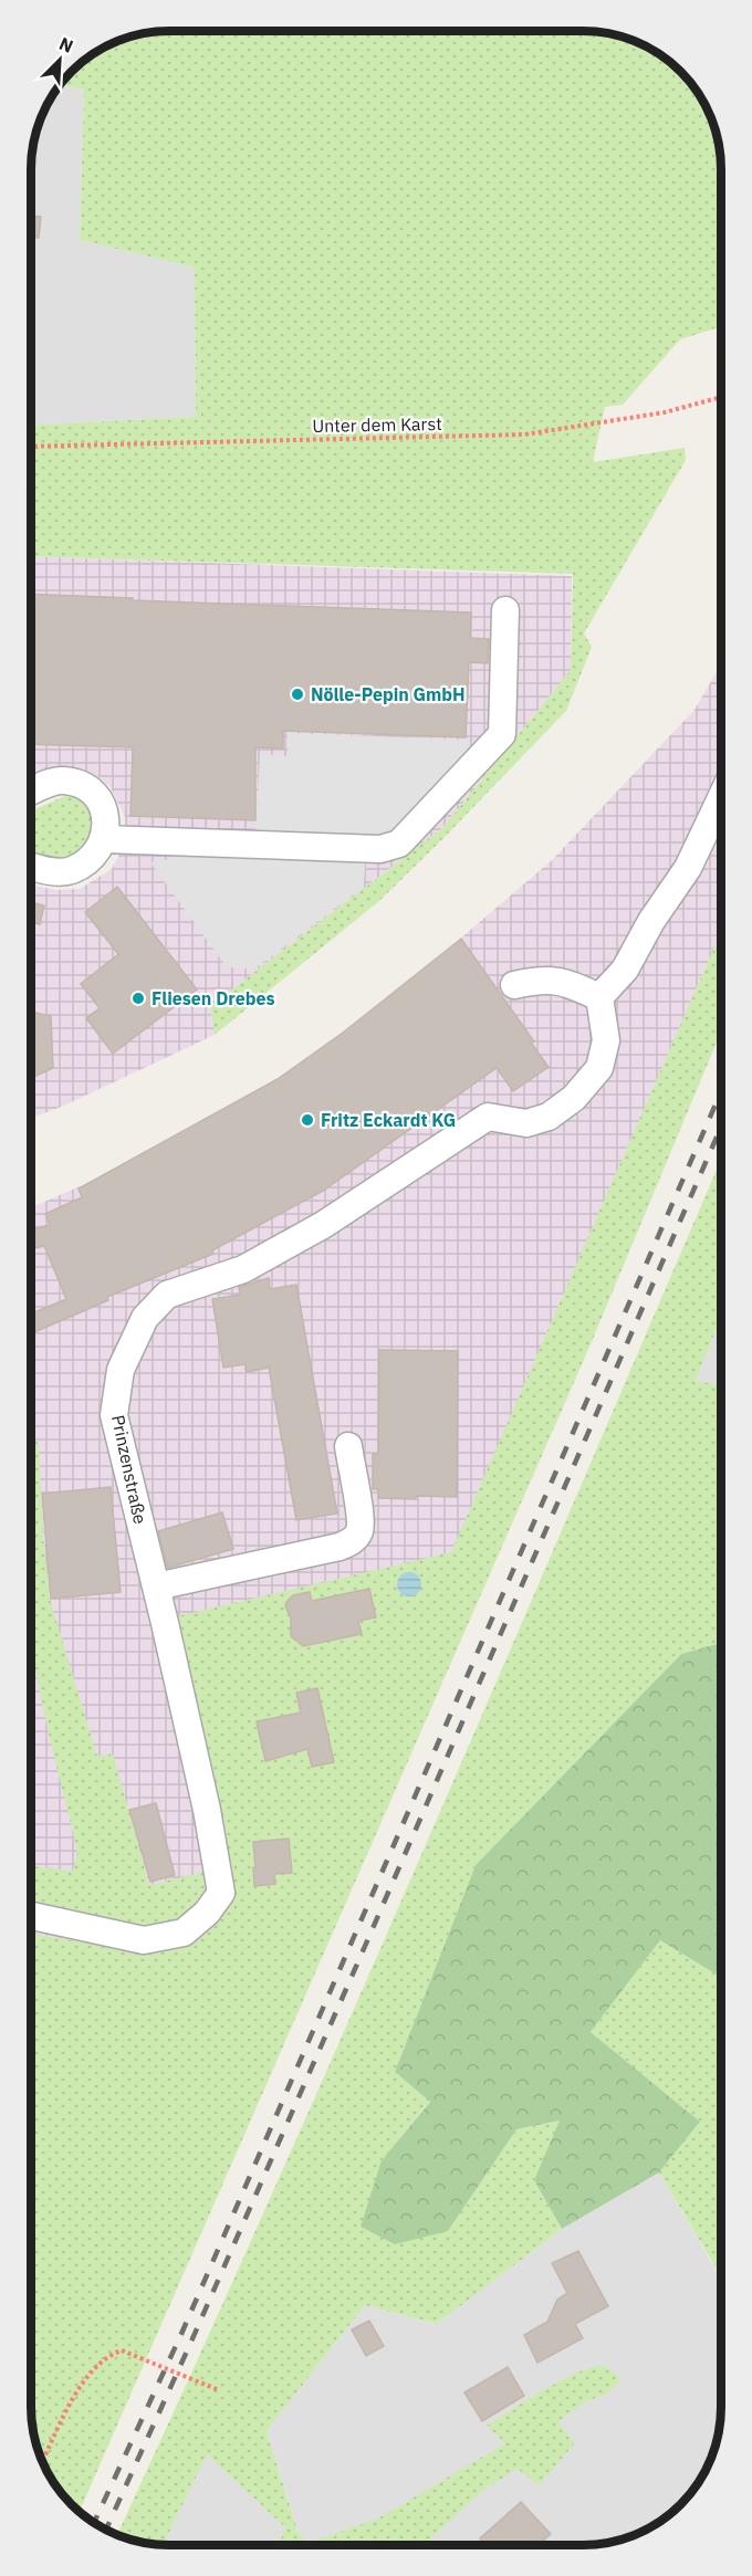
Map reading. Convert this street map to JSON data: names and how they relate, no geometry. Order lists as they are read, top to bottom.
{
  "streets": {
    "street": ["Prinzenstraße"],
    "path": ["Unter dem Karst"]
  },
  "places": ["Nölle-Pepin GmbH", "Fliesen Drebes", "Fritz Eckardt KG"],
  "north": "top right"
}
